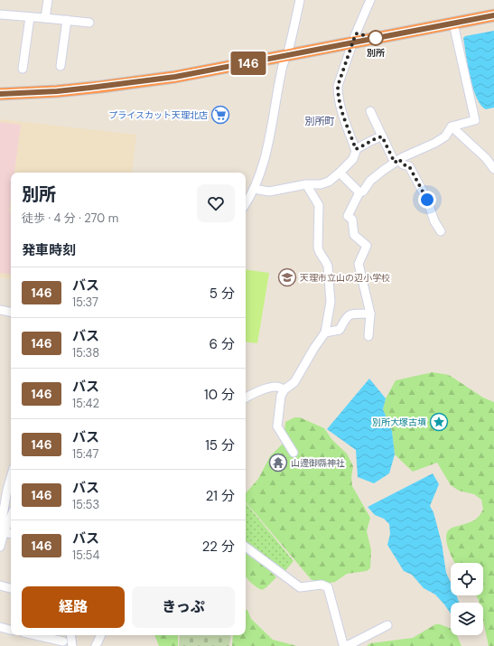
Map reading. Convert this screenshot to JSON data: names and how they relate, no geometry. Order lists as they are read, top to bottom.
{
  "districts": ["別所町"],
  "places": {
    "other": ["別所"],
    "supermarket": ["プライスカット天理北店"],
    "school or university": ["天理市立山の辺小学校"],
    "place": ["別所大塚古墳"],
    "temple": ["山邊御縣神社"]
  },
  "lines": ["bus line 146"],
  "page": {
    "on_map": "146",
    "heading": [
      ["別所", "徒歩 · 4 分 · 270 m"],
      "発車時刻"
    ],
    "list": [
      {
        "mark": "146",
        "name": "バス",
        "note": "15:37",
        "value": "5 分"
      },
      {
        "mark": "146",
        "name": "バス",
        "note": "15:38",
        "value": "6 分"
      },
      {
        "mark": "146",
        "name": "バス",
        "note": "15:42",
        "value": "10 分"
      },
      {
        "mark": "146",
        "name": "バス",
        "note": "15:47",
        "value": "15 分"
      },
      {
        "mark": "146",
        "name": "バス",
        "note": "15:53",
        "value": "21 分"
      },
      {
        "mark": "146",
        "name": "バス",
        "note": "15:54",
        "value": "22 分"
      }
    ],
    "buttons": ["経路", "きっぷ"]
  }
}
